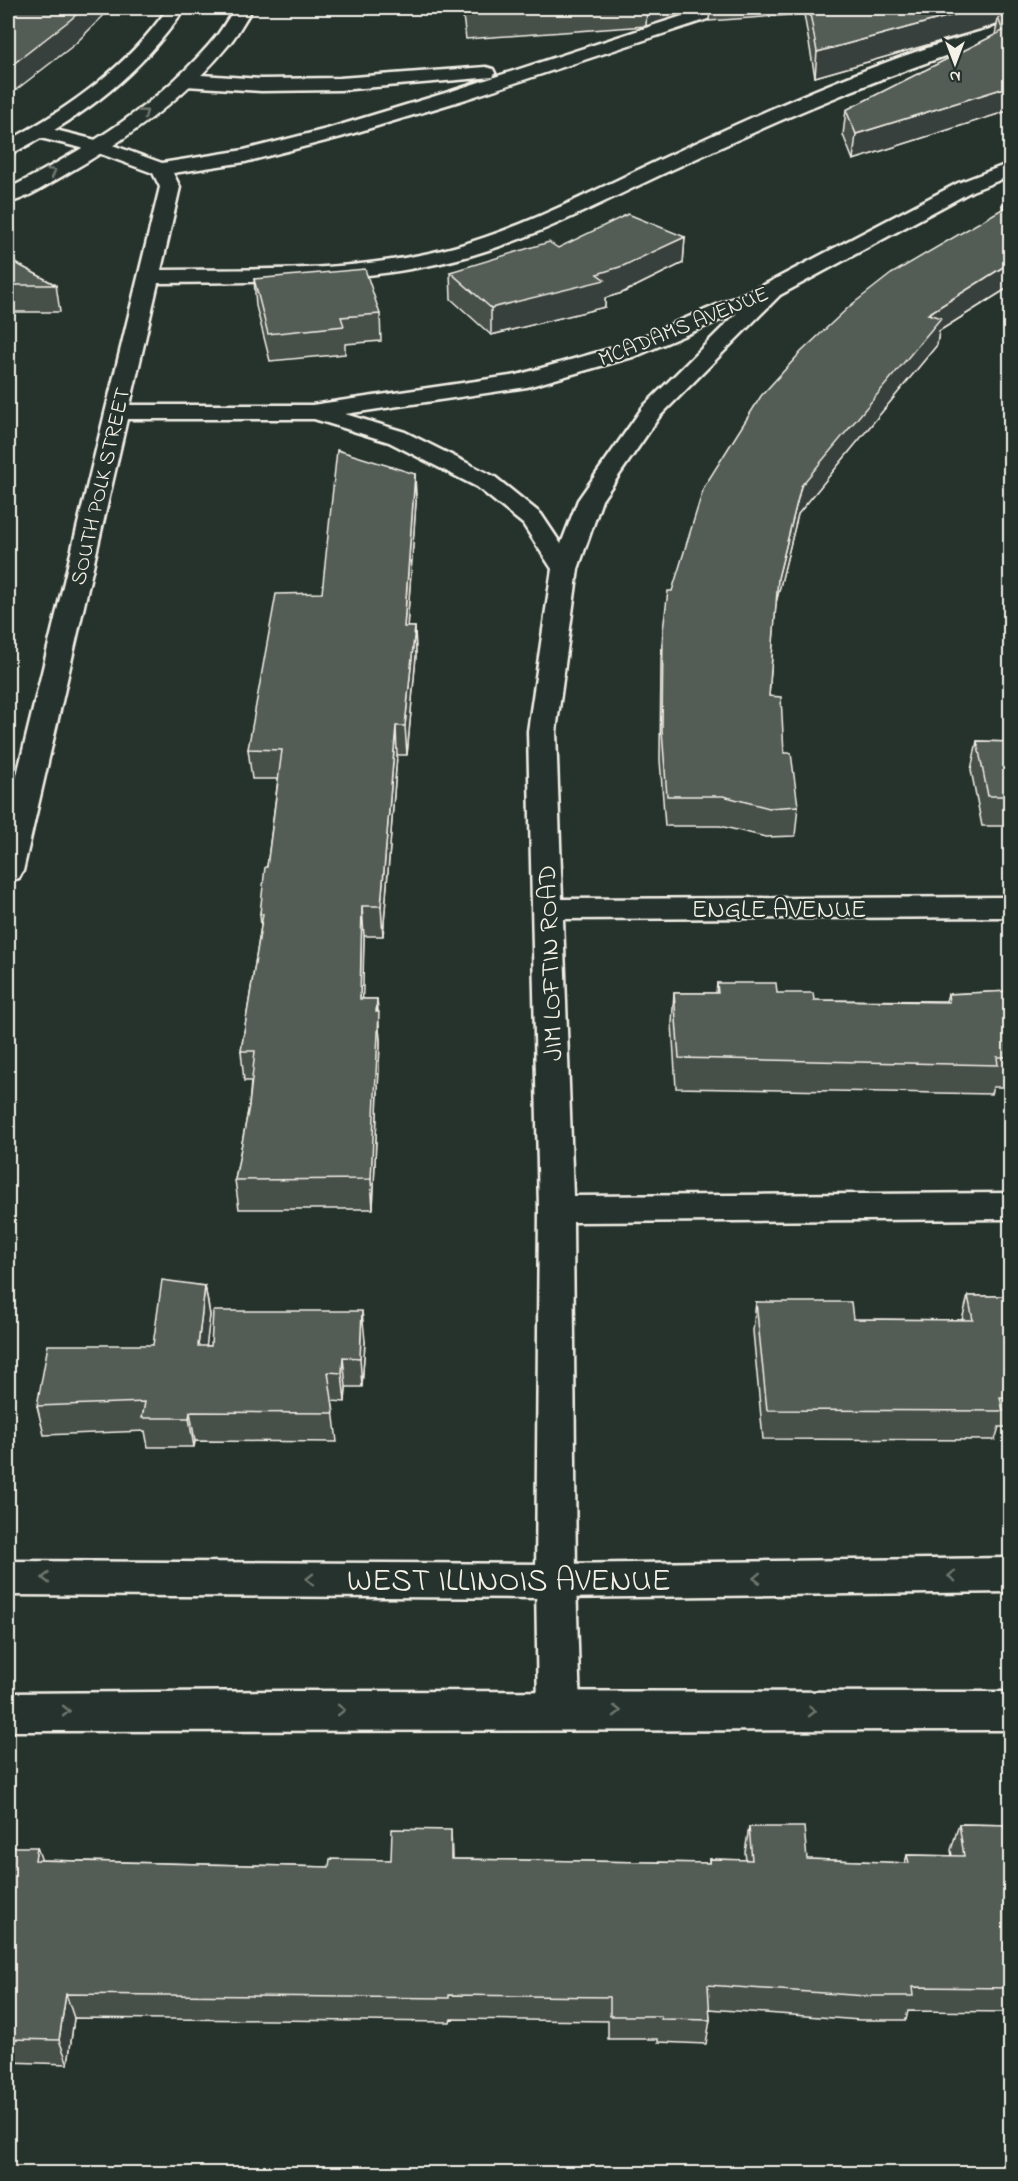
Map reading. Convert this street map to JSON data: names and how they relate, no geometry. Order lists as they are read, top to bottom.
{
  "streets": {
    "street": [
      "MCADAMS AVENUE",
      "SOUTH POLK STREET",
      "ENGLE AVENUE",
      "JIM LOFTIN ROAD",
      "WEST ILLINOIS AVENUE"
    ]
  },
  "crossings": [
    ["MCADAMS AVENUE", "SOUTH POLK STREET"],
    ["MCADAMS AVENUE", "JIM LOFTIN ROAD"],
    ["ENGLE AVENUE", "JIM LOFTIN ROAD"],
    ["JIM LOFTIN ROAD", "WEST ILLINOIS AVENUE"]
  ],
  "north": "bottom"
}
